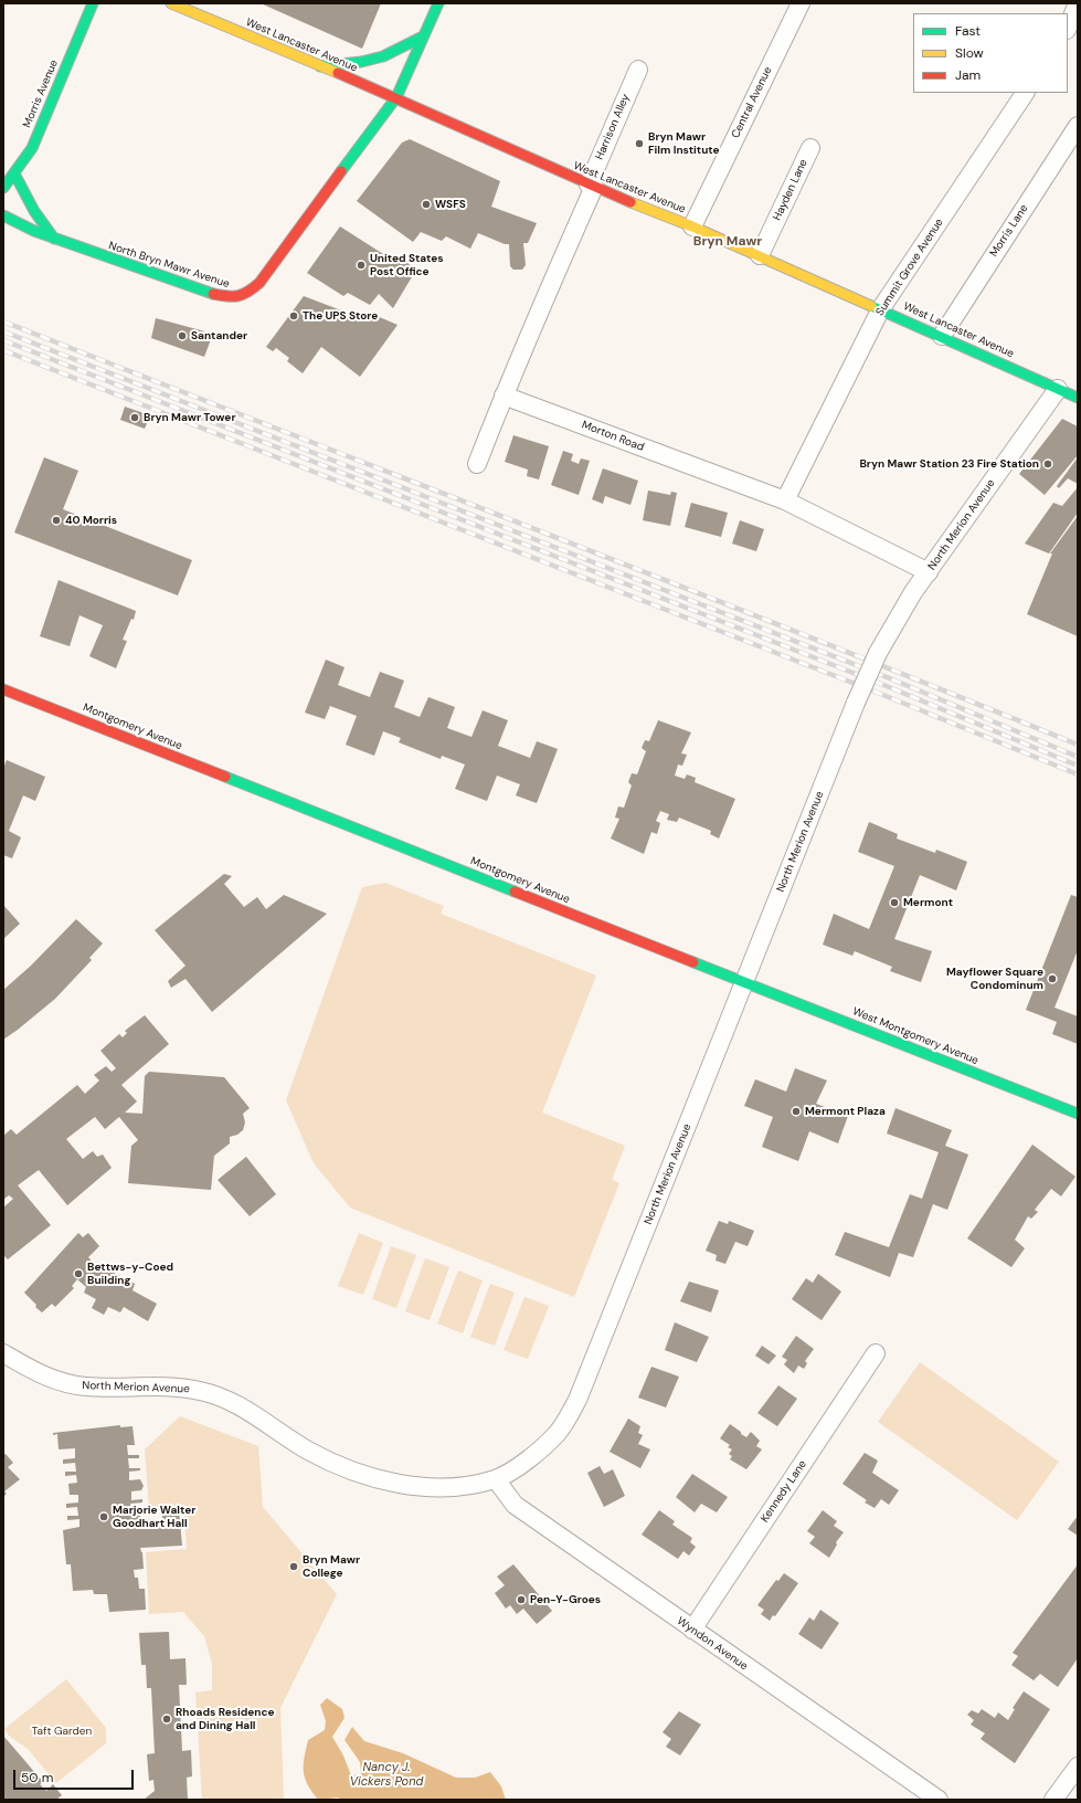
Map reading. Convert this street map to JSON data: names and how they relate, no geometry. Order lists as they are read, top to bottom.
{
  "streets": {
    "main road": [
      "West Lancaster Avenue",
      "Morris Avenue",
      "North Bryn Mawr Avenue",
      "Montgomery Avenue",
      "West Montgomery Avenue"
    ],
    "street": [
      "Central Avenue",
      "Harrison Alley",
      "Hayden Lane",
      "Morris Lane",
      "Summit Grove Avenue",
      "Morton Road",
      "North Merion Avenue",
      "Kennedy Lane",
      "Wyndon Avenue"
    ]
  },
  "crossings": [
    ["West Lancaster Avenue", "Central Avenue"],
    ["West Lancaster Avenue", "Harrison Alley"],
    ["West Lancaster Avenue", "Hayden Lane"],
    ["West Lancaster Avenue", "Morris Lane"],
    ["West Lancaster Avenue", "North Bryn Mawr Avenue"],
    ["West Lancaster Avenue", "Summit Grove Avenue"],
    ["West Lancaster Avenue", "North Merion Avenue"],
    ["Summit Grove Avenue", "Morton Road"],
    ["Morton Road", "North Merion Avenue"],
    ["North Merion Avenue", "Montgomery Avenue"],
    ["North Merion Avenue", "West Montgomery Avenue"],
    ["North Merion Avenue", "Wyndon Avenue"],
    ["Montgomery Avenue", "West Montgomery Avenue"],
    ["Kennedy Lane", "Wyndon Avenue"]
  ],
  "districts": ["Bryn Mawr"],
  "water": ["Nancy J. Vickers Pond"],
  "parks": ["Taft Garden"],
  "places": [
    "Bryn Mawr Film Institute",
    "WSFS",
    "United States Post Office",
    "The UPS Store",
    "Santander",
    "Bryn Mawr Tower",
    "Bryn Mawr Station 23 Fire Station",
    "40 Morris",
    "Mermont",
    "Mayflower Square Condominum",
    "Mermont Plaza",
    "Bettws-y-Coed Building",
    "Marjorie Walter Goodhart Hall",
    "Bryn Mawr College",
    "Pen-Y-Groes",
    "Rhoads Residence and Dining Hall"
  ],
  "legend": ["Fast", "Slow", "Jam"],
  "scale_bar": "50 m"
}
